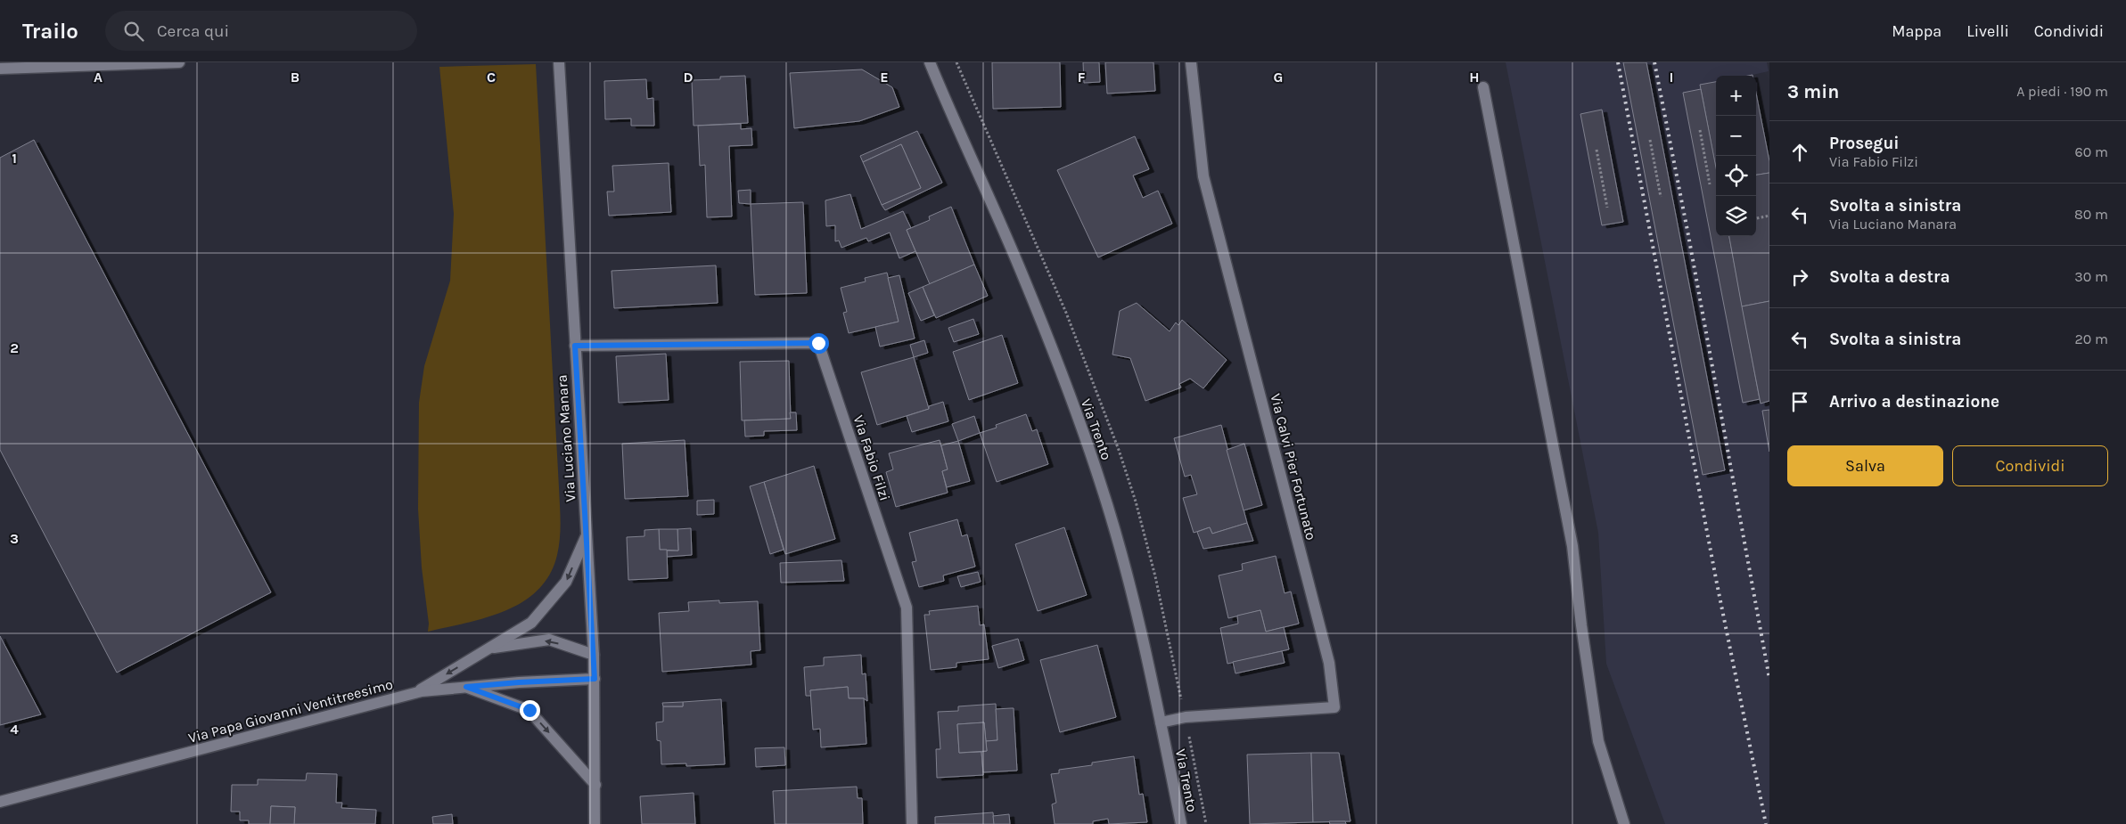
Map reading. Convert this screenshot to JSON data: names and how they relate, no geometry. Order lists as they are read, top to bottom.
{
  "streets": {
    "street": [
      "Via Trento",
      "Via Luciano Manara",
      "Via Fabio Filzi",
      "Via Calvi Pier Fortunato",
      "Via Papa Giovanni Ventitreesimo"
    ]
  },
  "crossings": [
    ["Via Trento", "Via Calvi Pier Fortunato"],
    ["Via Luciano Manara", "Via Fabio Filzi"],
    ["Via Luciano Manara", "Via Papa Giovanni Ventitreesimo"]
  ],
  "page": {
    "header": "Trailo",
    "search": "Cerca qui",
    "nav": ["Mappa", "Livelli", "Condividi"],
    "heading": ["3 min", "A piedi · 190 m"],
    "map_buttons": ["+", "−"],
    "list": [
      ["Prosegui", "Via Fabio Filzi", "60 m"],
      ["Svolta a sinistra", "Via Luciano Manara", "80 m"],
      ["Svolta a destra", "30 m"],
      ["Svolta a sinistra", "20 m"],
      "Arrivo a destinazione"
    ],
    "buttons": ["Salva", "Condividi"]
  },
  "grid": {
    "columns": [
      "A",
      "B",
      "C",
      "D",
      "E",
      "F",
      "G",
      "H",
      "I"
    ],
    "rows": [
      "1",
      "2",
      "3",
      "4"
    ]
  }
}
